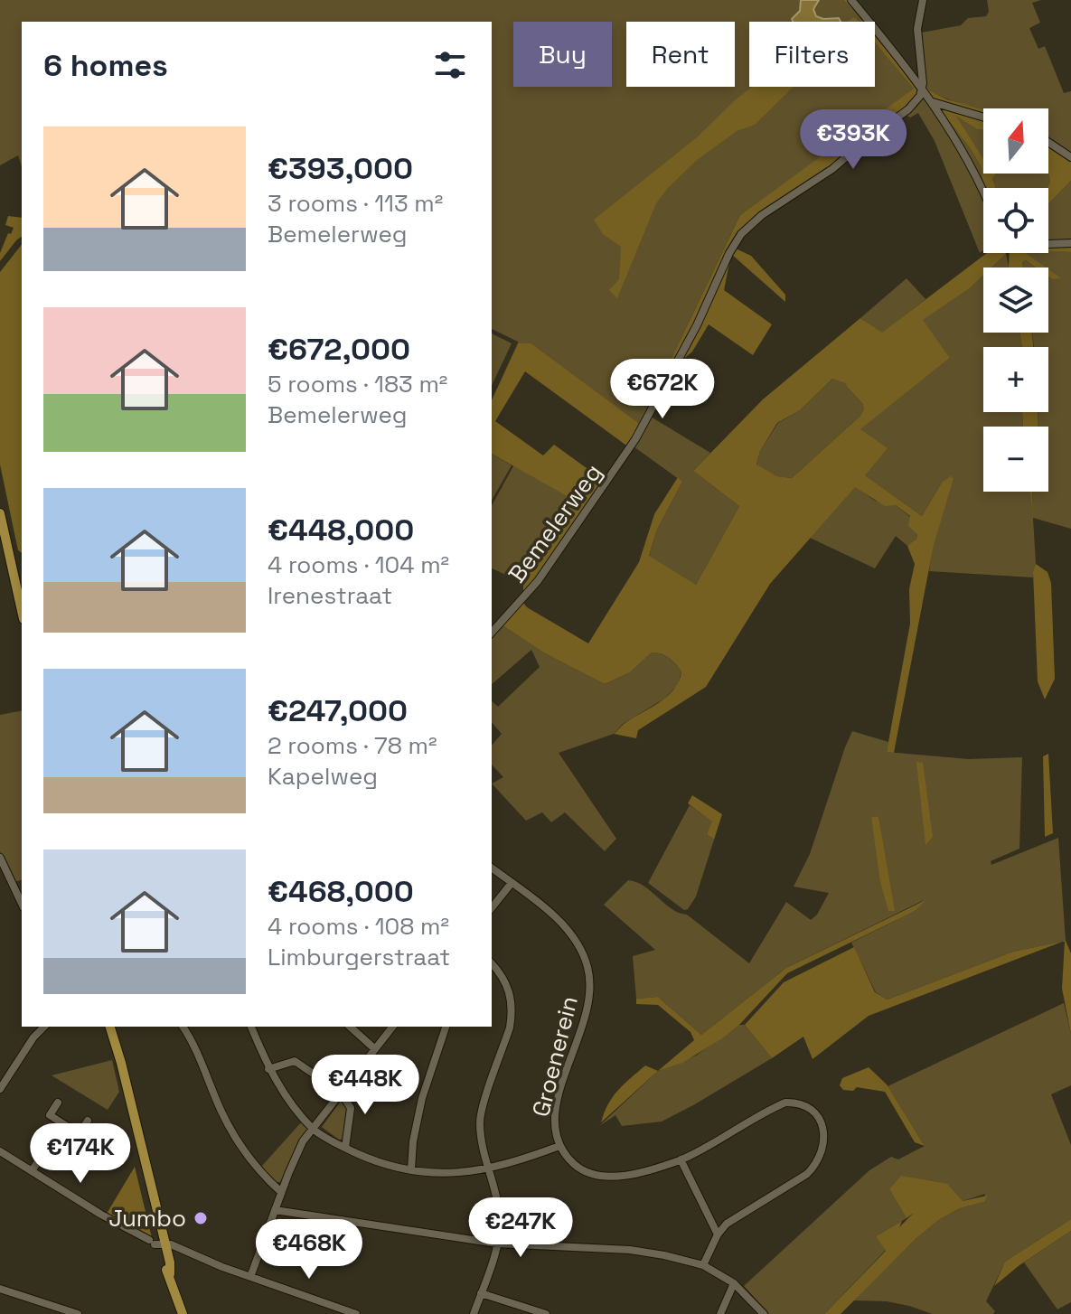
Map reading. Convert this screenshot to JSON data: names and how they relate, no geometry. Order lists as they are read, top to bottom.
{
  "streets": {
    "street": ["Bemelerweg", "Groenerein"]
  },
  "places": ["Jumbo"],
  "north": "top",
  "page": {
    "chip": ["Buy", "Rent", "Filters"],
    "heading": "6 homes",
    "map_buttons": ["+", "−"],
    "list": [
      {
        "name": "€393,000",
        "note": "3 rooms · 113 m² · Bemelerweg"
      },
      {
        "name": "€672,000",
        "note": "5 rooms · 183 m² · Bemelerweg"
      },
      {
        "name": "€448,000",
        "note": "4 rooms · 104 m² · Irenestraat"
      },
      {
        "name": "€247,000",
        "note": "2 rooms · 78 m² · Kapelweg"
      },
      {
        "name": "€468,000",
        "note": "4 rooms · 108 m² · Limburgerstraat"
      }
    ],
    "price": [
      "€393K",
      "€672K",
      "€448K",
      "€174K",
      "€247K",
      "€468K"
    ]
  }
}
